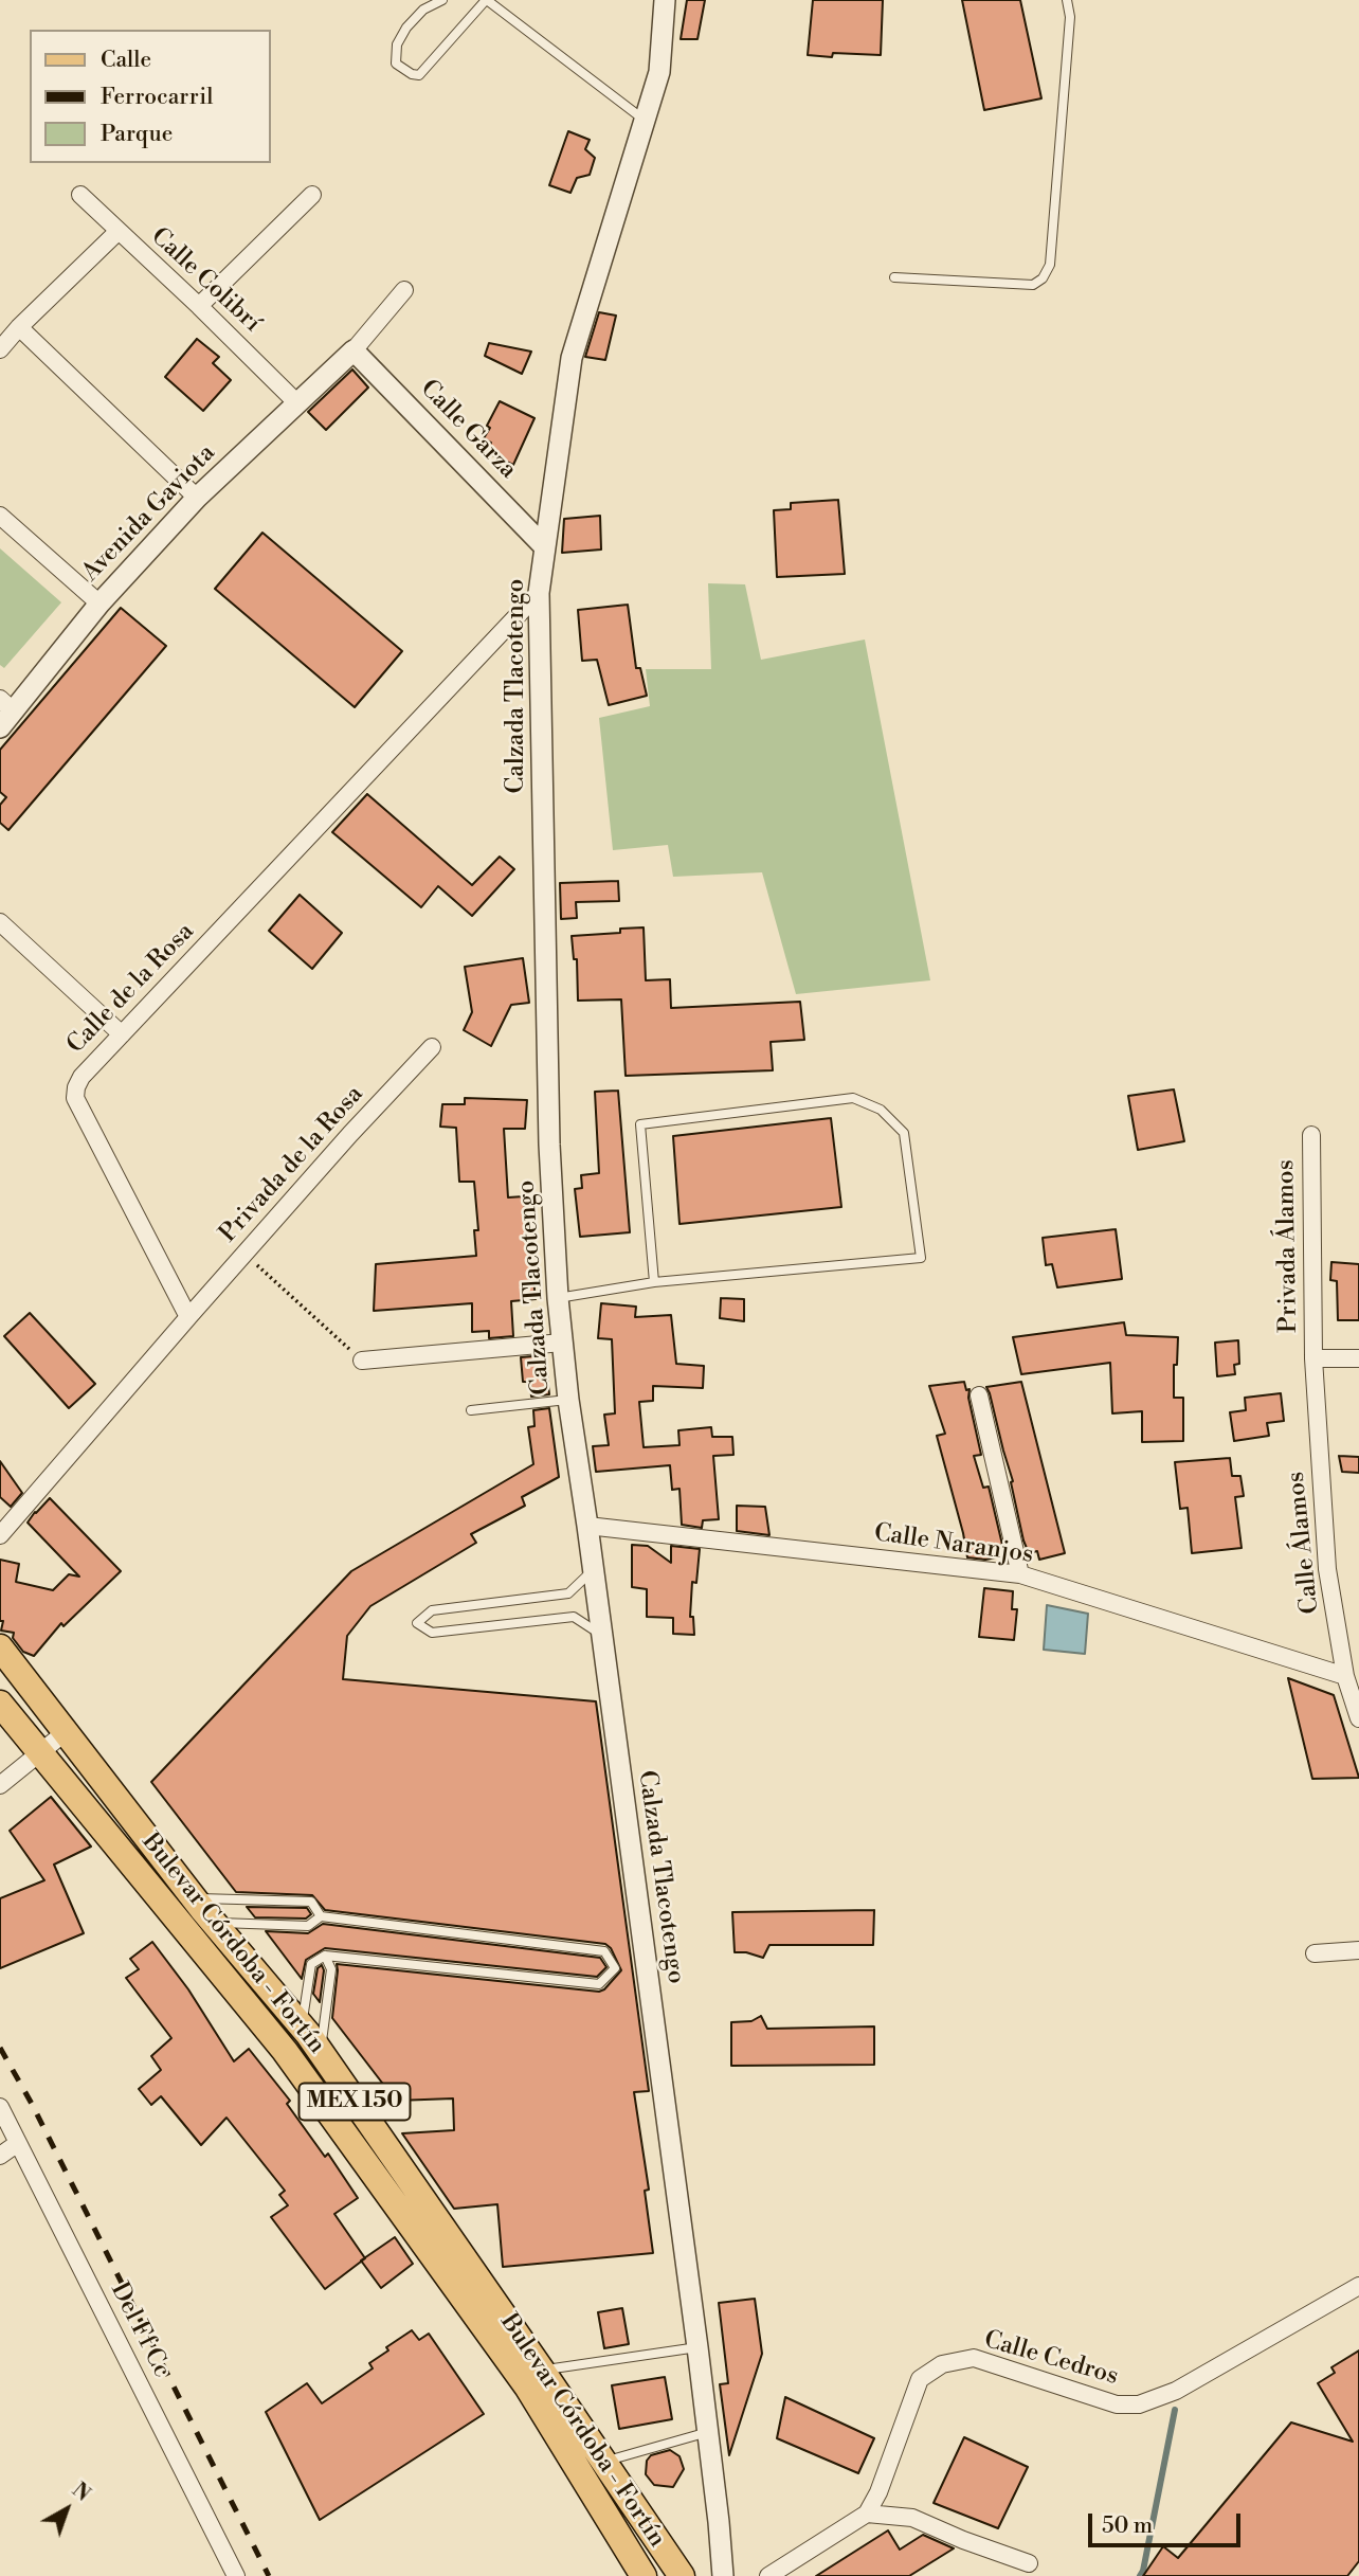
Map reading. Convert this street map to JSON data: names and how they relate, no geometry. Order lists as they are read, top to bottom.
{
  "streets": {
    "main road": ["Bulevar Córdoba - Fortín", "MEX 150"],
    "street": [
      "Calle Colibrí",
      "Calle Garza",
      "Avenida Gaviota",
      "Calzada Tlacotengo",
      "Calle de la Rosa",
      "Privada de la Rosa",
      "Privada Álamos",
      "Calle Álamos",
      "Calle Naranjos",
      "Del Ff Cc",
      "Calle Cedros"
    ]
  },
  "crossings": [
    ["Calle Colibrí", "Avenida Gaviota"],
    ["Calle Garza", "Avenida Gaviota"],
    ["Calle Garza", "Calzada Tlacotengo"],
    ["Calzada Tlacotengo", "Calle de la Rosa"],
    ["Calzada Tlacotengo", "Calle Naranjos"],
    ["Calle de la Rosa", "Privada de la Rosa"],
    ["Privada Álamos", "Calle Álamos"],
    ["Calle Álamos", "Calle Naranjos"]
  ],
  "legend": ["Calle", "Ferrocarril", "Parque"],
  "scale_bar": "50 m",
  "north": "top right"
}
